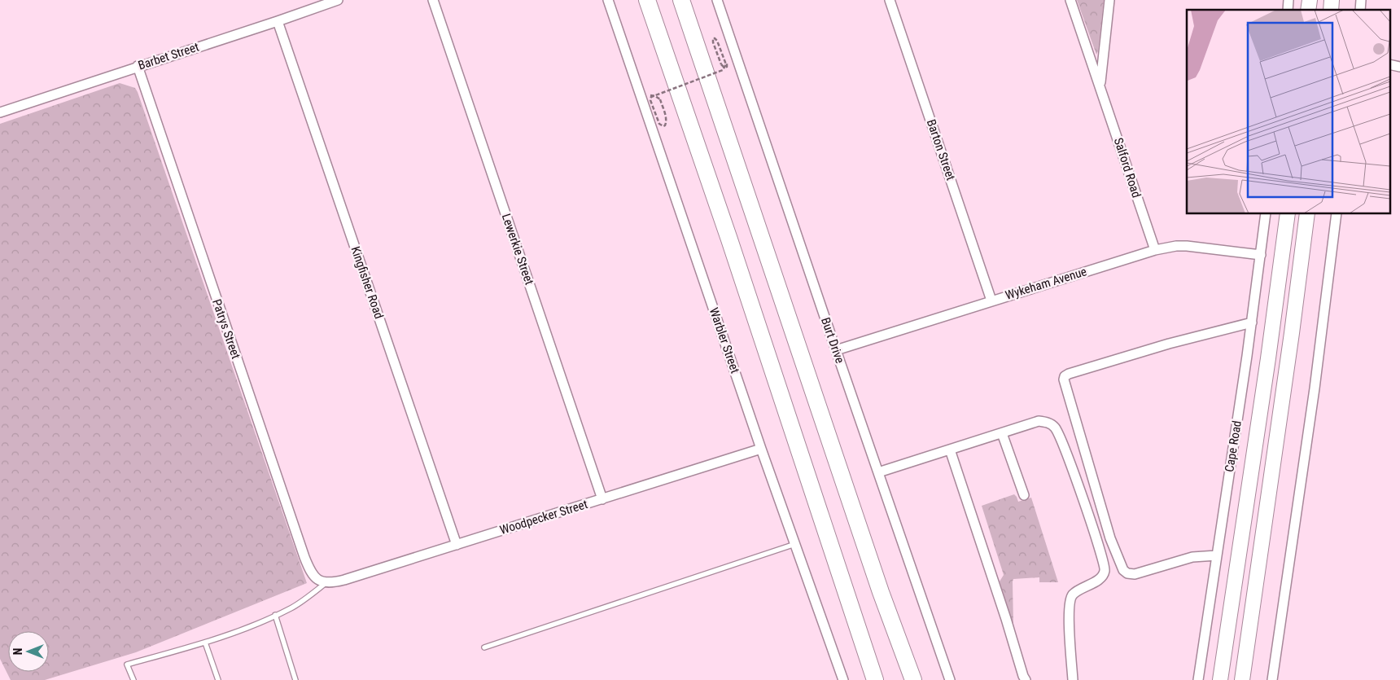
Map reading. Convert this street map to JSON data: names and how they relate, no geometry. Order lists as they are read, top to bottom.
{
  "streets": {
    "main road": ["Cape Road"],
    "street": [
      "Barbet Street",
      "Barton Street",
      "Salford Road",
      "Lewerkie Street",
      "Kingfisher Road",
      "Wykeham Avenue",
      "Patrys Street",
      "Warbler Street",
      "Burt Drive",
      "Woodpecker Street"
    ]
  },
  "crossings": [
    ["Barbet Street", "Kingfisher Road"],
    ["Barbet Street", "Patrys Street"],
    ["Barton Street", "Wykeham Avenue"],
    ["Salford Road", "Wykeham Avenue"],
    ["Lewerkie Street", "Woodpecker Street"],
    ["Kingfisher Road", "Woodpecker Street"],
    ["Wykeham Avenue", "Burt Drive"],
    ["Wykeham Avenue", "Cape Road"],
    ["Patrys Street", "Woodpecker Street"],
    ["Warbler Street", "Woodpecker Street"]
  ],
  "north": "left"
}
